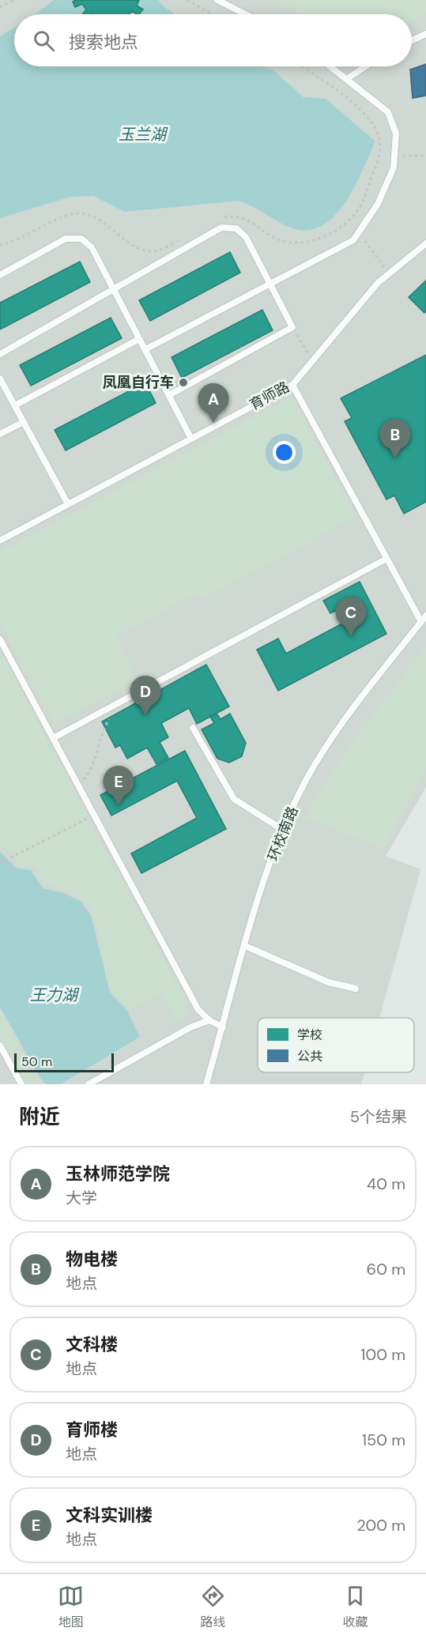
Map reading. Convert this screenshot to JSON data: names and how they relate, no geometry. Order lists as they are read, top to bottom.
{
  "streets": {
    "lane": ["育师路", "环校南路"]
  },
  "water": ["玉兰湖", "王力湖"],
  "places": ["凤凰自行车"],
  "legend": ["学校", "公共"],
  "scale_bar": "50 m",
  "page": {
    "search": "搜索地点",
    "pins": [
      "A",
      "B",
      "C",
      "D",
      "E"
    ],
    "scale": "50 m",
    "heading": ["附近", "5个结果"],
    "list": [
      {
        "mark": "A",
        "name": "玉林师范学院",
        "note": "大学",
        "value": "40 m"
      },
      {
        "mark": "B",
        "name": "物电楼",
        "note": "地点",
        "value": "60 m"
      },
      {
        "mark": "C",
        "name": "文科楼",
        "note": "地点",
        "value": "100 m"
      },
      {
        "mark": "D",
        "name": "育师楼",
        "note": "地点",
        "value": "150 m"
      },
      {
        "mark": "E",
        "name": "文科实训楼",
        "note": "地点",
        "value": "200 m"
      }
    ],
    "nav": ["地图", "路线", "收藏"]
  }
}
